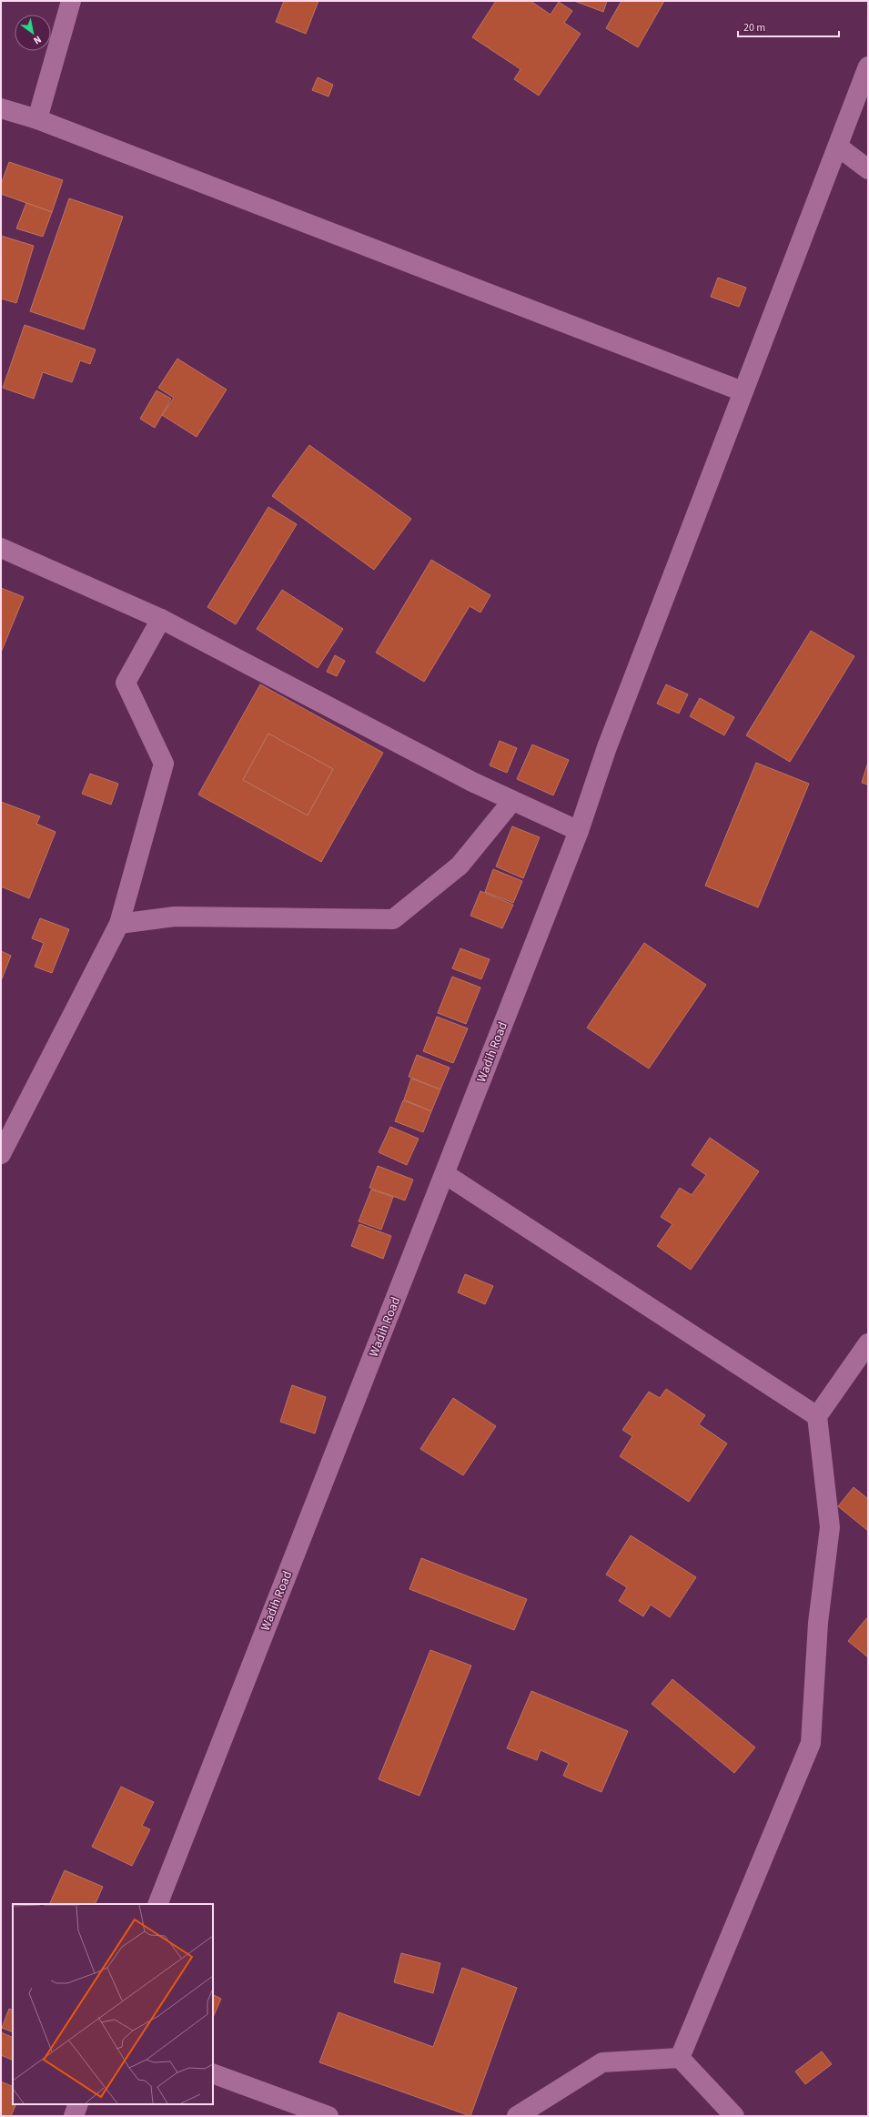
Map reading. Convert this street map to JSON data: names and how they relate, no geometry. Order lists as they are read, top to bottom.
{
  "streets": {
    "street": ["Wadih Road"]
  },
  "scale_bar": "20 m",
  "north": "bottom right"
}
